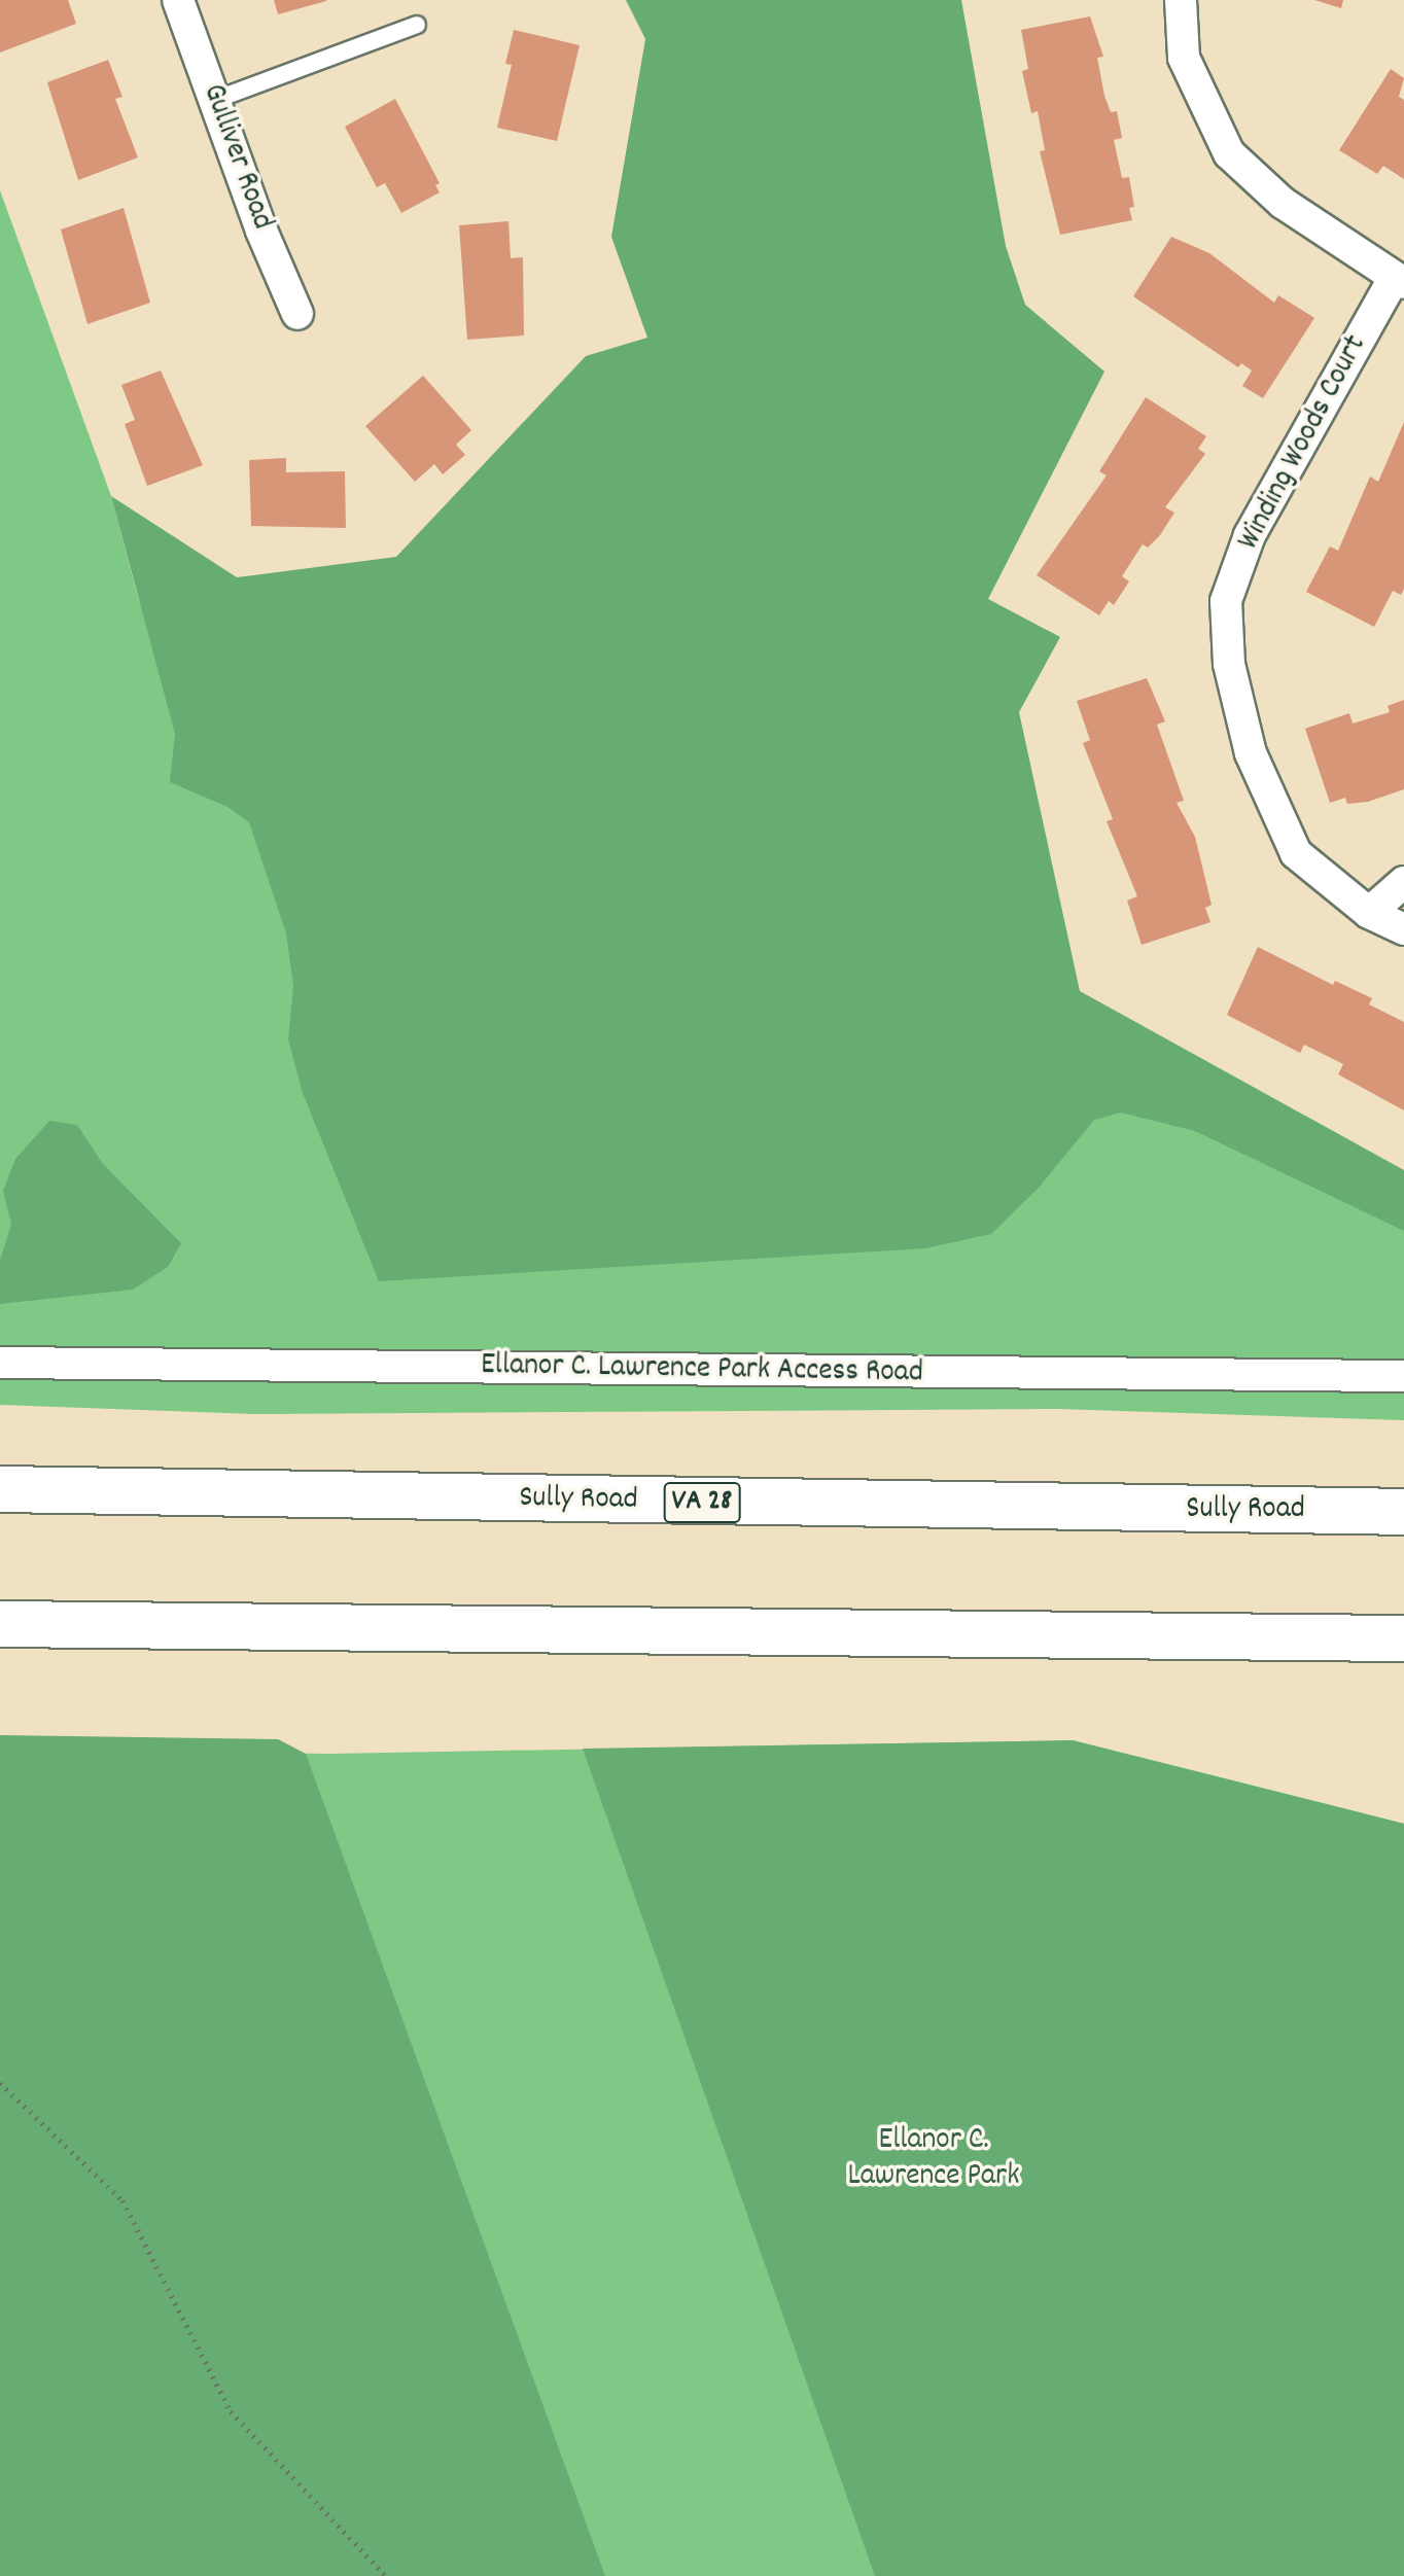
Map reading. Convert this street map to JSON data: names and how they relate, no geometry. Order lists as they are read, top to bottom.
{
  "streets": {
    "highway": ["Sully Road", "VA 28"],
    "street": ["Gulliver Road", "Winding Woods Court", "Ellanor C. Lawrence Park Access Road"]
  },
  "parks": ["Ellanor C. Lawrence Park"]
}
